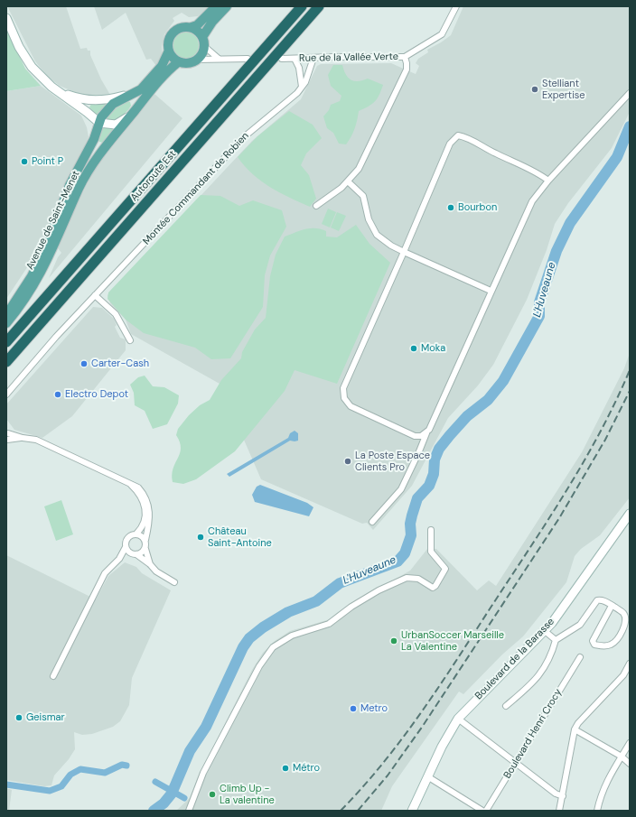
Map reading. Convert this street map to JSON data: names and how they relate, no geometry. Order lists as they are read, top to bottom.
{
  "streets": {
    "highway": ["Autoroute Est"],
    "main road": ["Avenue de Saint-Menet", "Boulevard de la Barasse"],
    "street": ["Rue de la Vallée Verte", "Montée Commandant de Robien", "Boulevard Henri Crocy"]
  },
  "crossings": [
    ["Rue de la Vallée Verte", "Montée Commandant de Robien"]
  ],
  "water": ["L'Huveaune"],
  "places": [
    "Stelliant Expertise",
    "Point P",
    "Bourbon",
    "Moka",
    "Carter-Cash",
    "Electro Depot",
    "La Poste Espace Clients Pro",
    "Château Saint-Antoine",
    "UrbanSoccer Marseille La Valentine",
    "Metro",
    "Geismar",
    "Métro",
    "Climb Up - La valentine"
  ]
}
